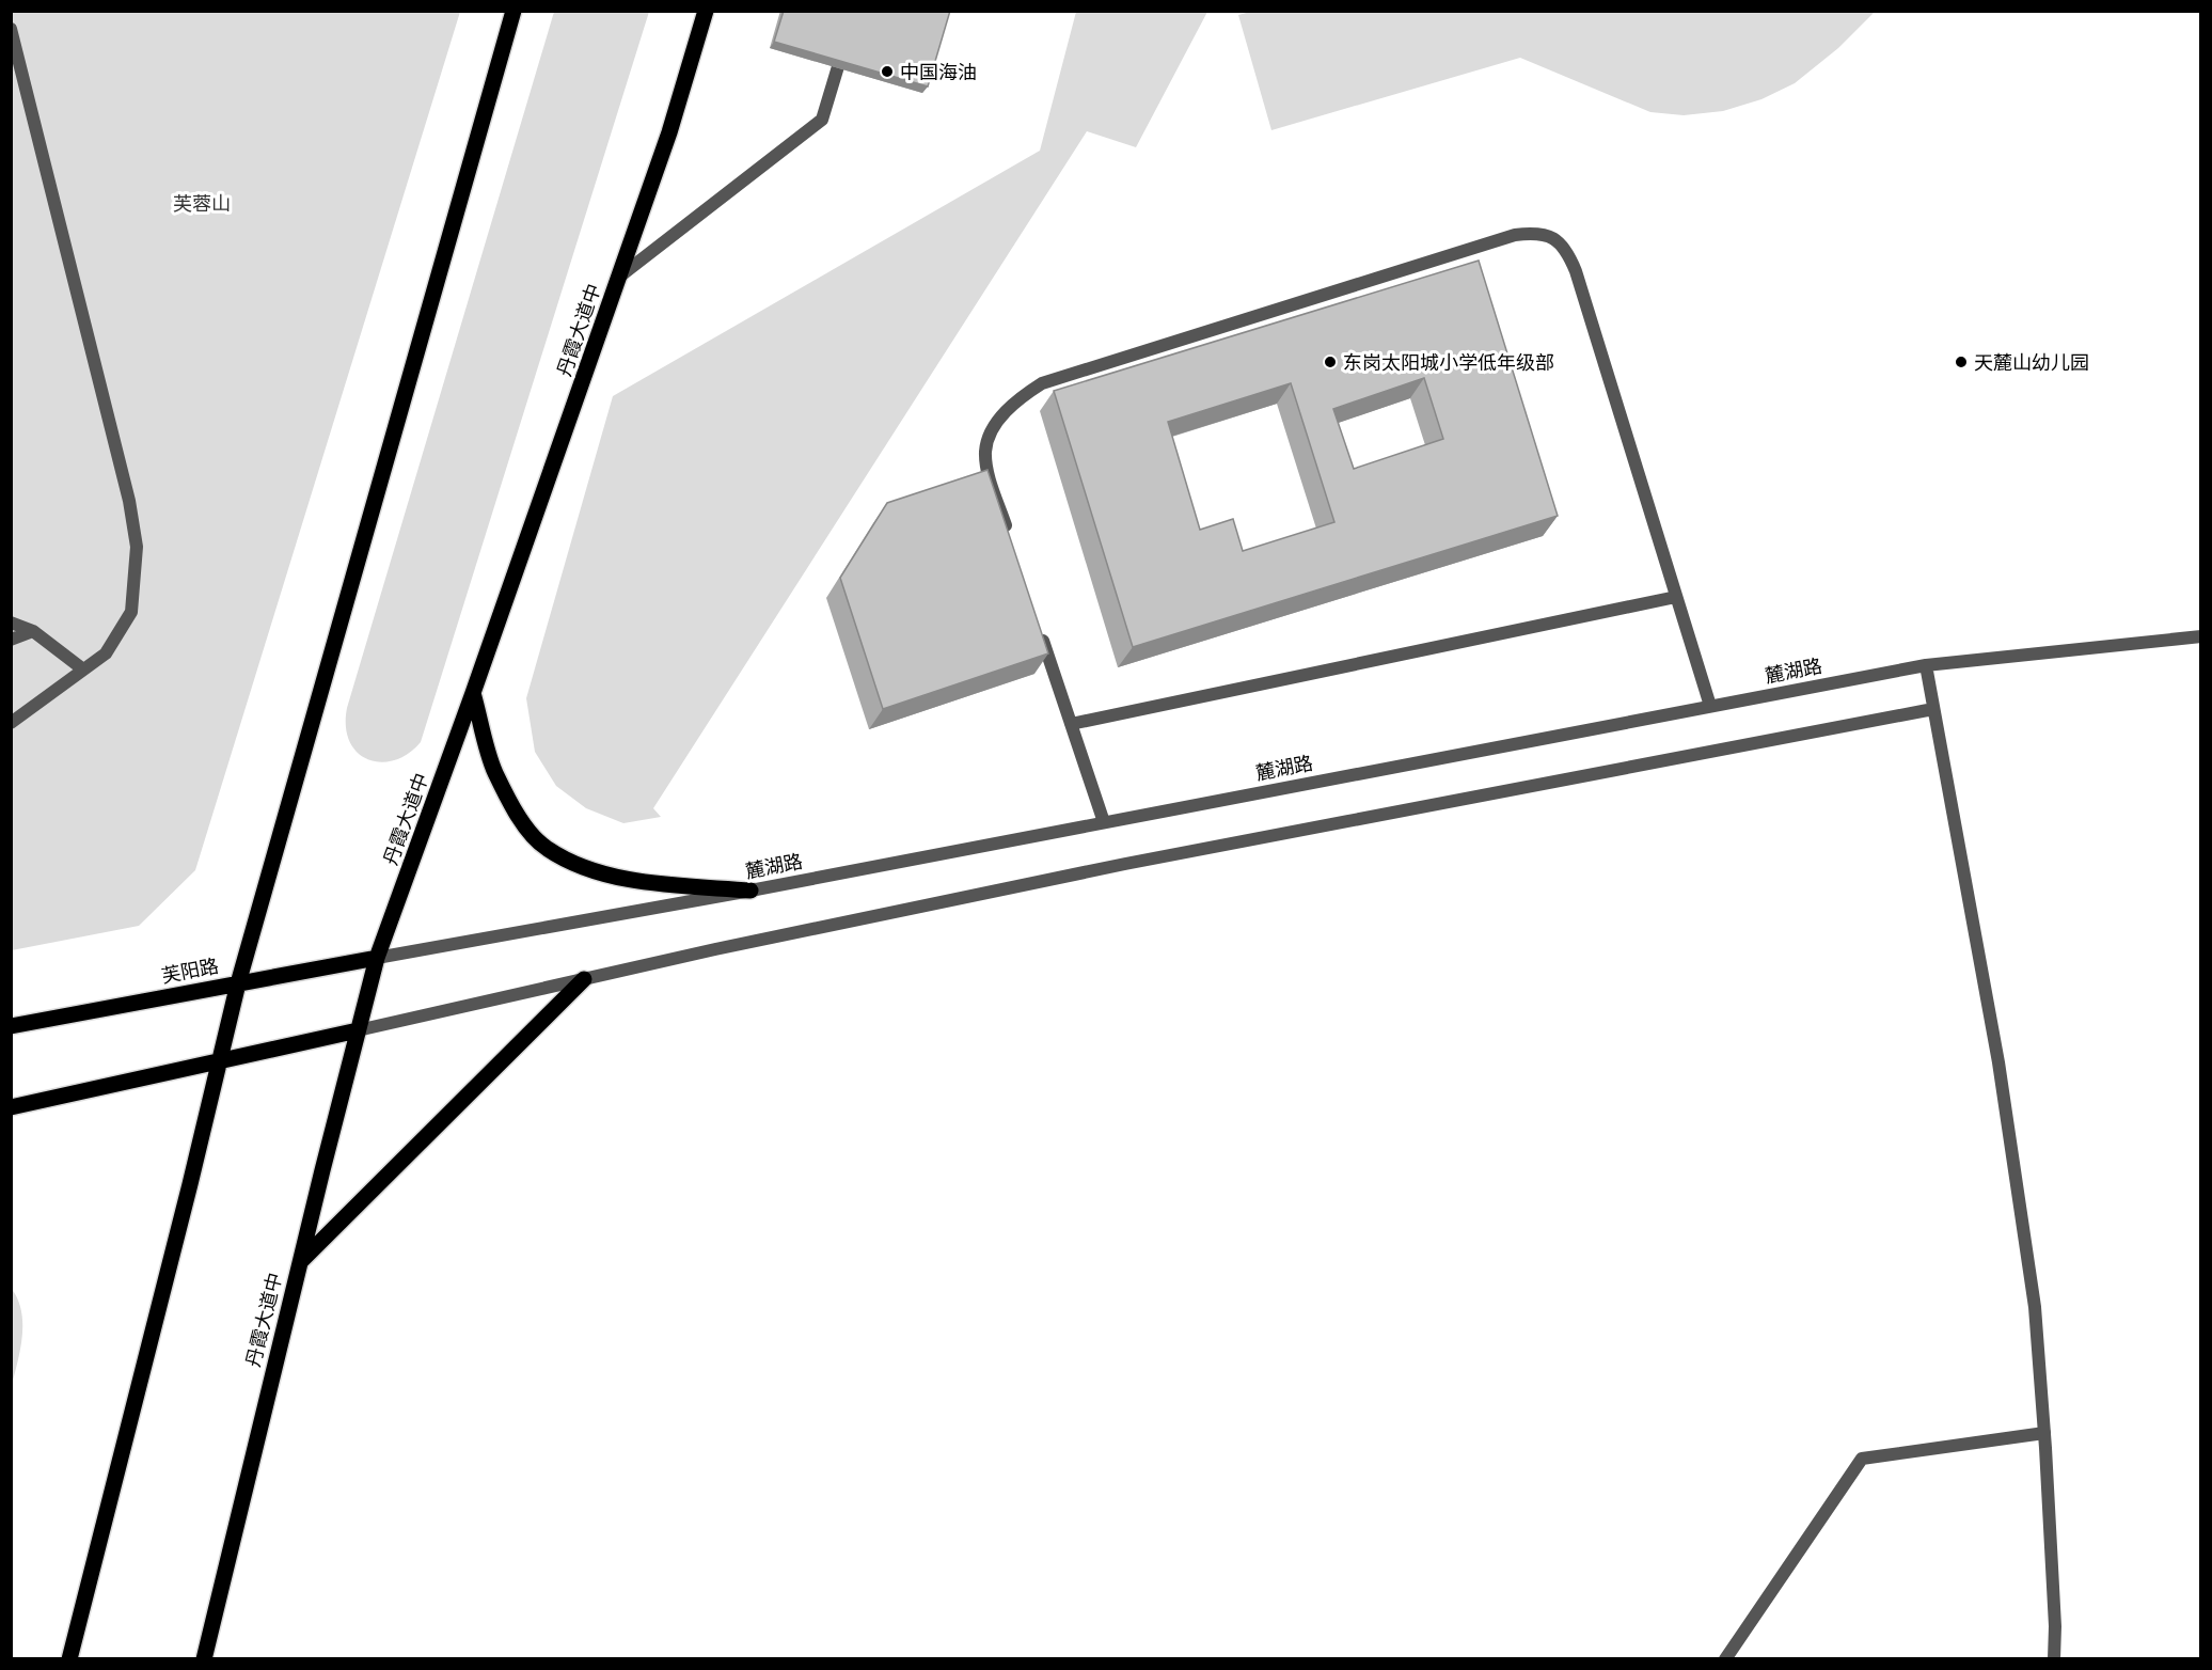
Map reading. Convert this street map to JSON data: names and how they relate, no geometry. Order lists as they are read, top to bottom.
{
  "streets": {
    "main road": ["丹霞大道中", "芙阳路"],
    "street": ["麓湖路"]
  },
  "crossings": [
    ["丹霞大道中", "麓湖路"],
    ["丹霞大道中", "芙阳路"],
    ["麓湖路", "芙阳路"]
  ],
  "parks": ["芙蓉山"],
  "places": ["中国海油", "东岗太阳城小学低年级部", "天麓山幼儿园"]
}
